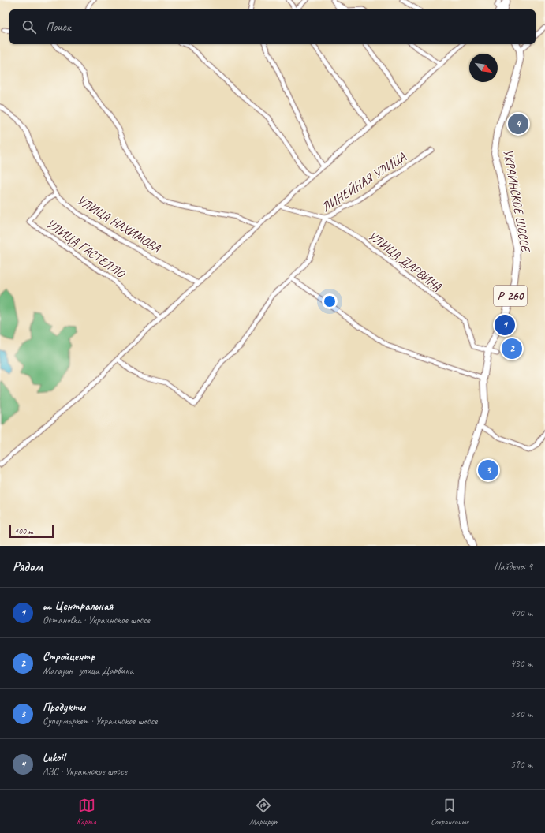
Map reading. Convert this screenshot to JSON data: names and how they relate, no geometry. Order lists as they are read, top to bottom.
{
  "streets": {
    "highway": ["УКРАИНСКОЕ ШОССЕ", "Р-260"],
    "street": [
      "ЛИНЕЙНАЯ УЛИЦА",
      "УЛИЦА НАХИМОВА",
      "УЛИЦА ГАСТЕЛЛО",
      "УЛИЦА ДАРВИНА"
    ]
  },
  "crossings": [
    ["ЛИНЕЙНАЯ УЛИЦА", "УЛИЦА ДАРВИНА"],
    ["УКРАИНСКОЕ ШОССЕ", "УЛИЦА ДАРВИНА"],
    ["УЛИЦА НАХИМОВА", "УЛИЦА ГАСТЕЛЛО"]
  ],
  "scale_bar": "100 m",
  "north": "bottom right",
  "page": {
    "search": "Поиск",
    "pins": [
      "4",
      "1",
      "2",
      "3"
    ],
    "scale": "100 m",
    "heading": ["Рядом", "Найдено: 4"],
    "list": [
      {
        "mark": "1",
        "name": "ш. Центральная",
        "note": "Остановка · Украинское шоссе",
        "value": "400 m"
      },
      {
        "mark": "2",
        "name": "Стройцентр",
        "note": "Магазин · улица Дарвина",
        "value": "430 m"
      },
      {
        "mark": "3",
        "name": "Продукты",
        "note": "Супермаркет · Украинское шоссе",
        "value": "530 m"
      },
      {
        "mark": "4",
        "name": "Lukoil",
        "note": "АЗС · Украинское шоссе",
        "value": "590 m"
      }
    ],
    "nav": ["Карта", "Маршрут", "Сохранённые"]
  }
}
